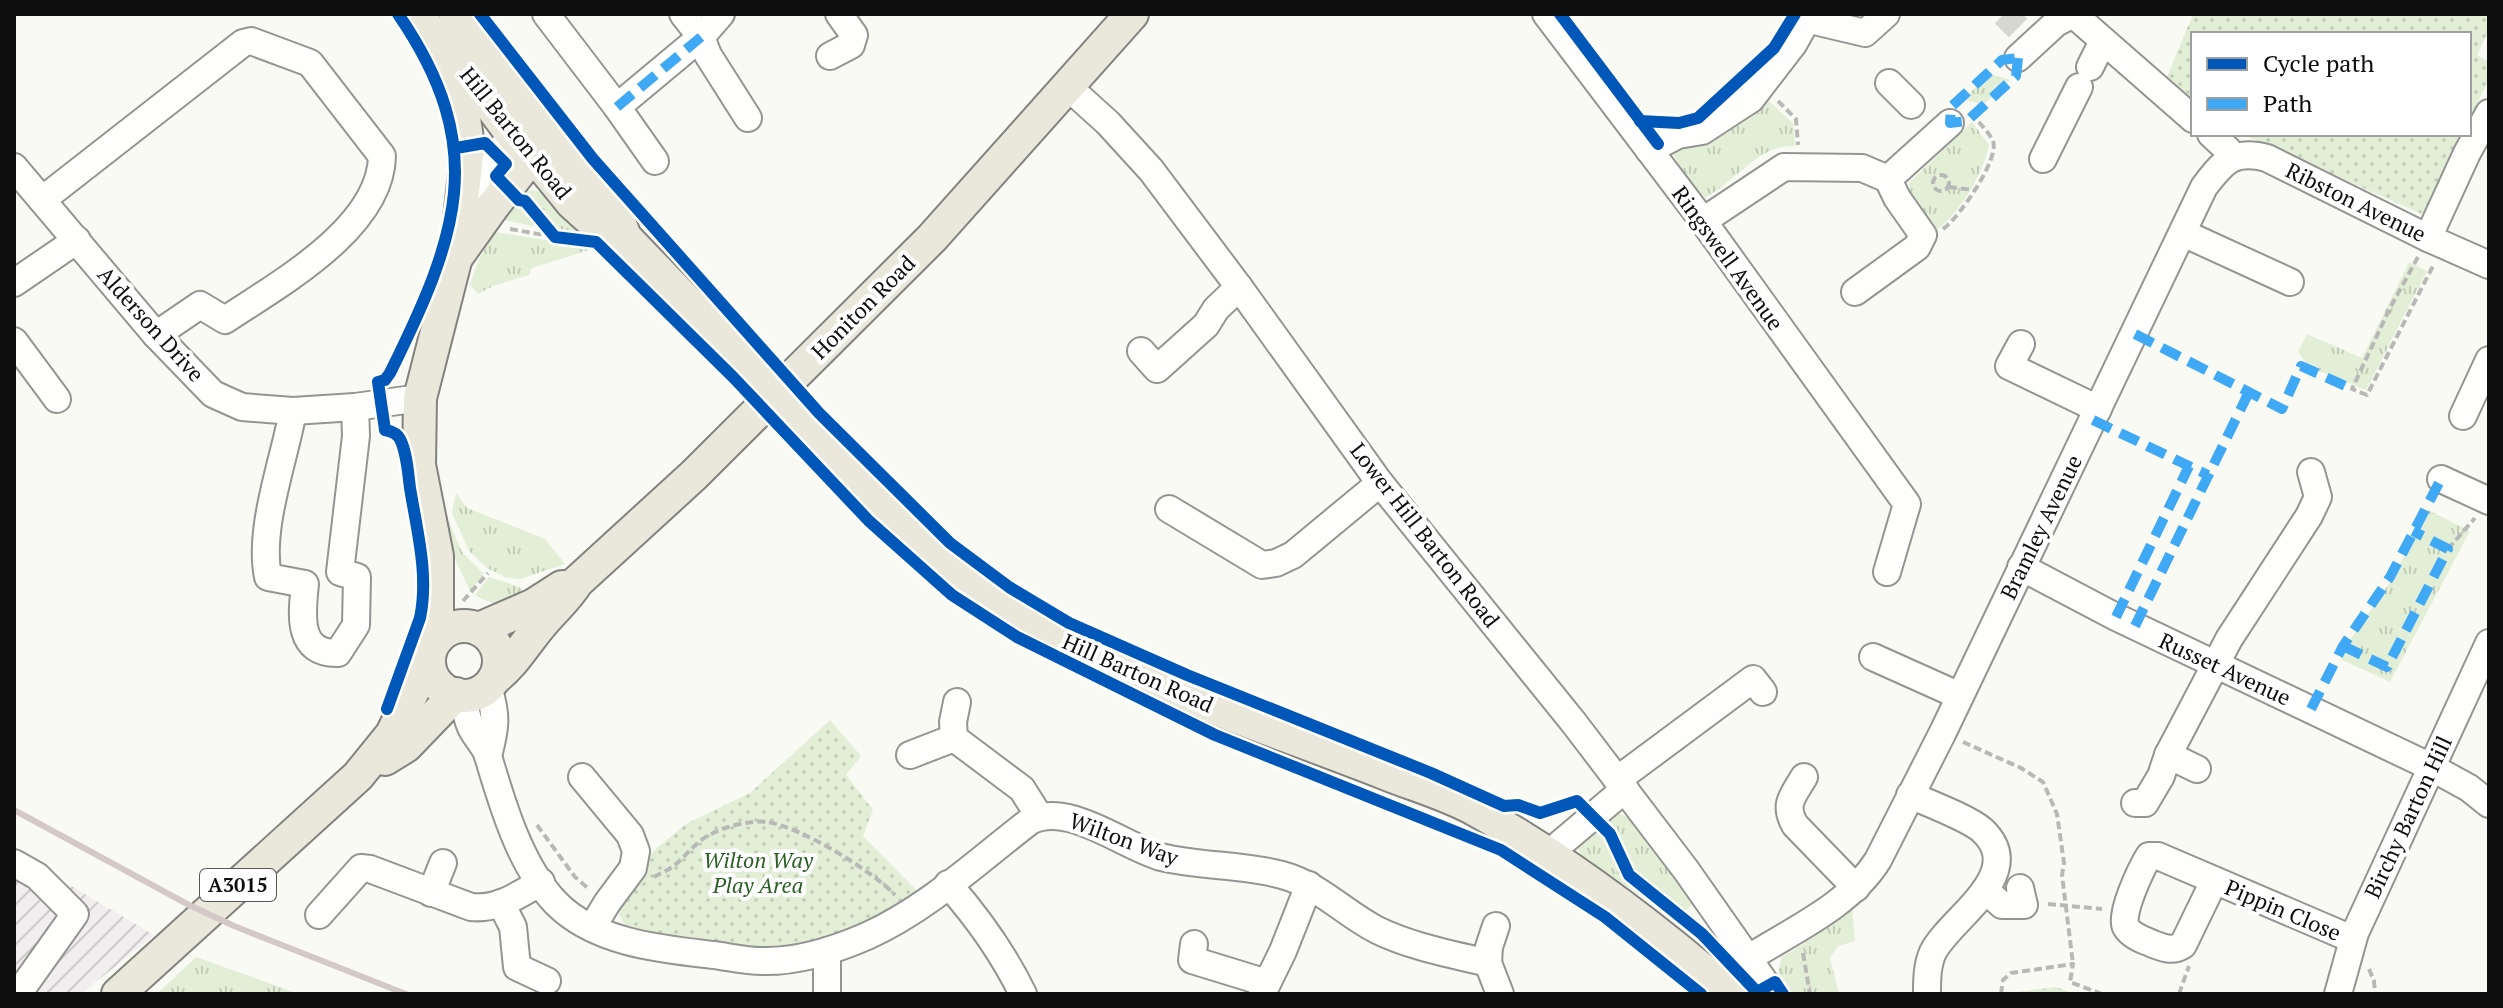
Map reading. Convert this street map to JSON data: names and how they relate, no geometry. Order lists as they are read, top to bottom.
{
  "streets": {
    "main road": ["Hill Barton Road", "Honiton Road", "A3015"],
    "street": [
      "Ribston Avenue",
      "Ringswell Avenue",
      "Alderson Drive",
      "Bramley Avenue",
      "Lower Hill Barton Road",
      "Russet Avenue",
      "Birchy Barton Hill",
      "Wilton Way",
      "Pippin Close"
    ]
  },
  "crossings": [
    ["Hill Barton Road", "A3015"],
    ["Ribston Avenue", "Bramley Avenue"],
    ["Honiton Road", "Lower Hill Barton Road"],
    ["Honiton Road", "Wilton Way"],
    ["Honiton Road", "A3015"],
    ["Alderson Drive", "A3015"],
    ["Bramley Avenue", "Lower Hill Barton Road"],
    ["Bramley Avenue", "Russet Avenue"],
    ["Russet Avenue", "Birchy Barton Hill"],
    ["Birchy Barton Hill", "Pippin Close"],
    ["Wilton Way", "A3015"]
  ],
  "parks": ["Wilton Way Play Area"],
  "legend": ["Cycle path", "Path"]
}
